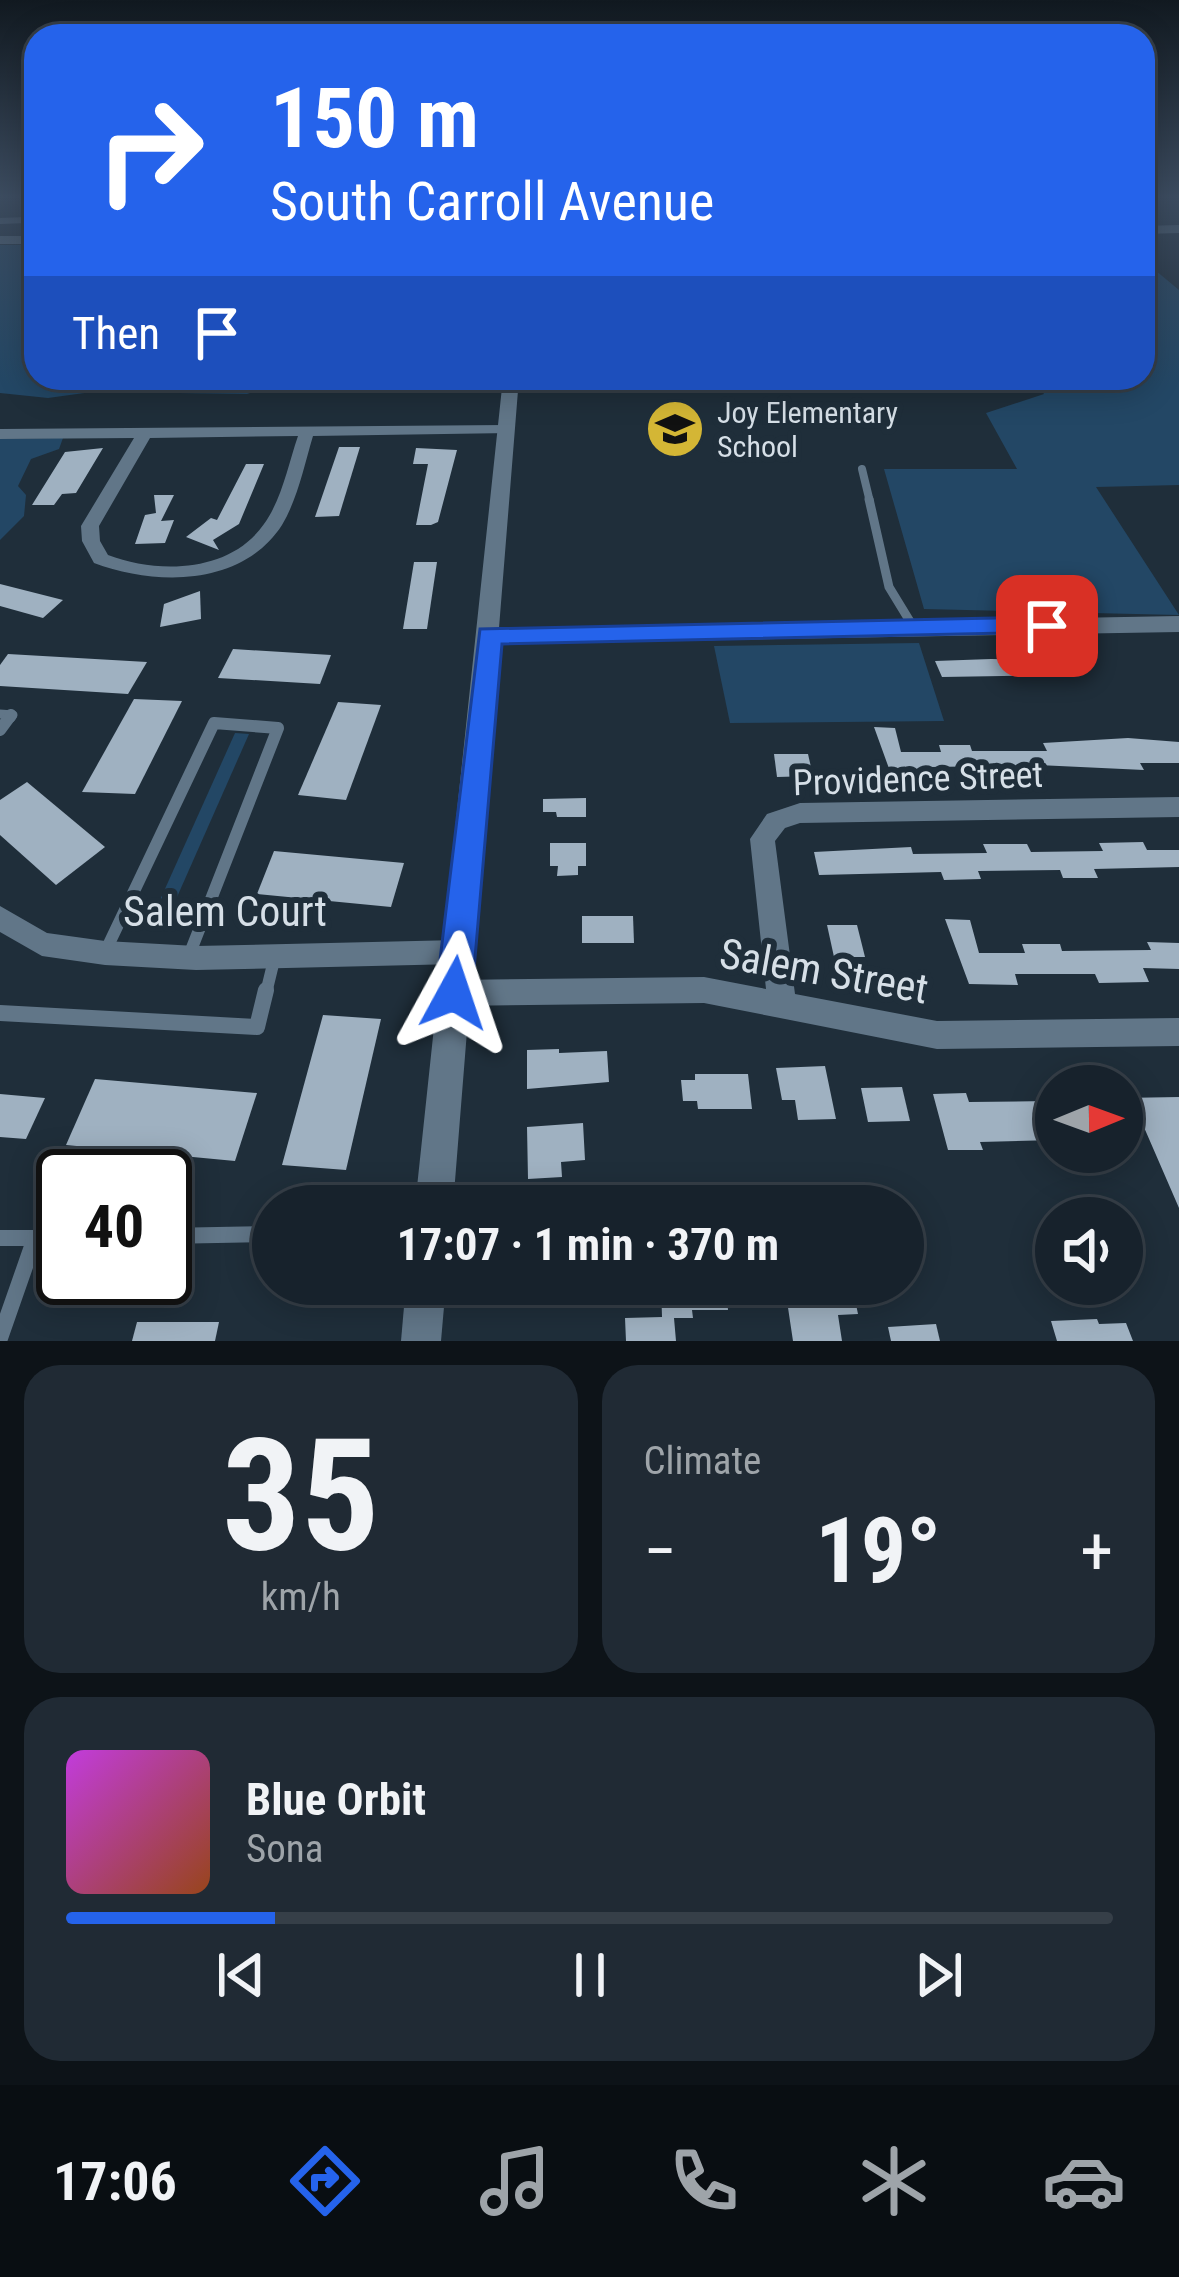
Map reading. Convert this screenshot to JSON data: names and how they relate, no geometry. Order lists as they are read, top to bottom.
{
  "streets": {
    "street": ["Providence Street", "Salem Court", "Salem Street"]
  },
  "crossings": [
    ["Providence Street", "Salem Street"]
  ],
  "places": {
    "school or university": ["Joy Elementary School"]
  },
  "north": "right",
  "page": {
    "turn": ["150 m", "South Carroll Avenue"],
    "then": "Then",
    "limit": "40",
    "trip": "17:07 · 1 min · 370 m",
    "tile": [
      ["35", "km/h"],
      "Climate"
    ],
    "heat": ["−", "19°", "+"],
    "song": ["Blue Orbit", "Sona"],
    "tabs": "17:06"
  }
}
